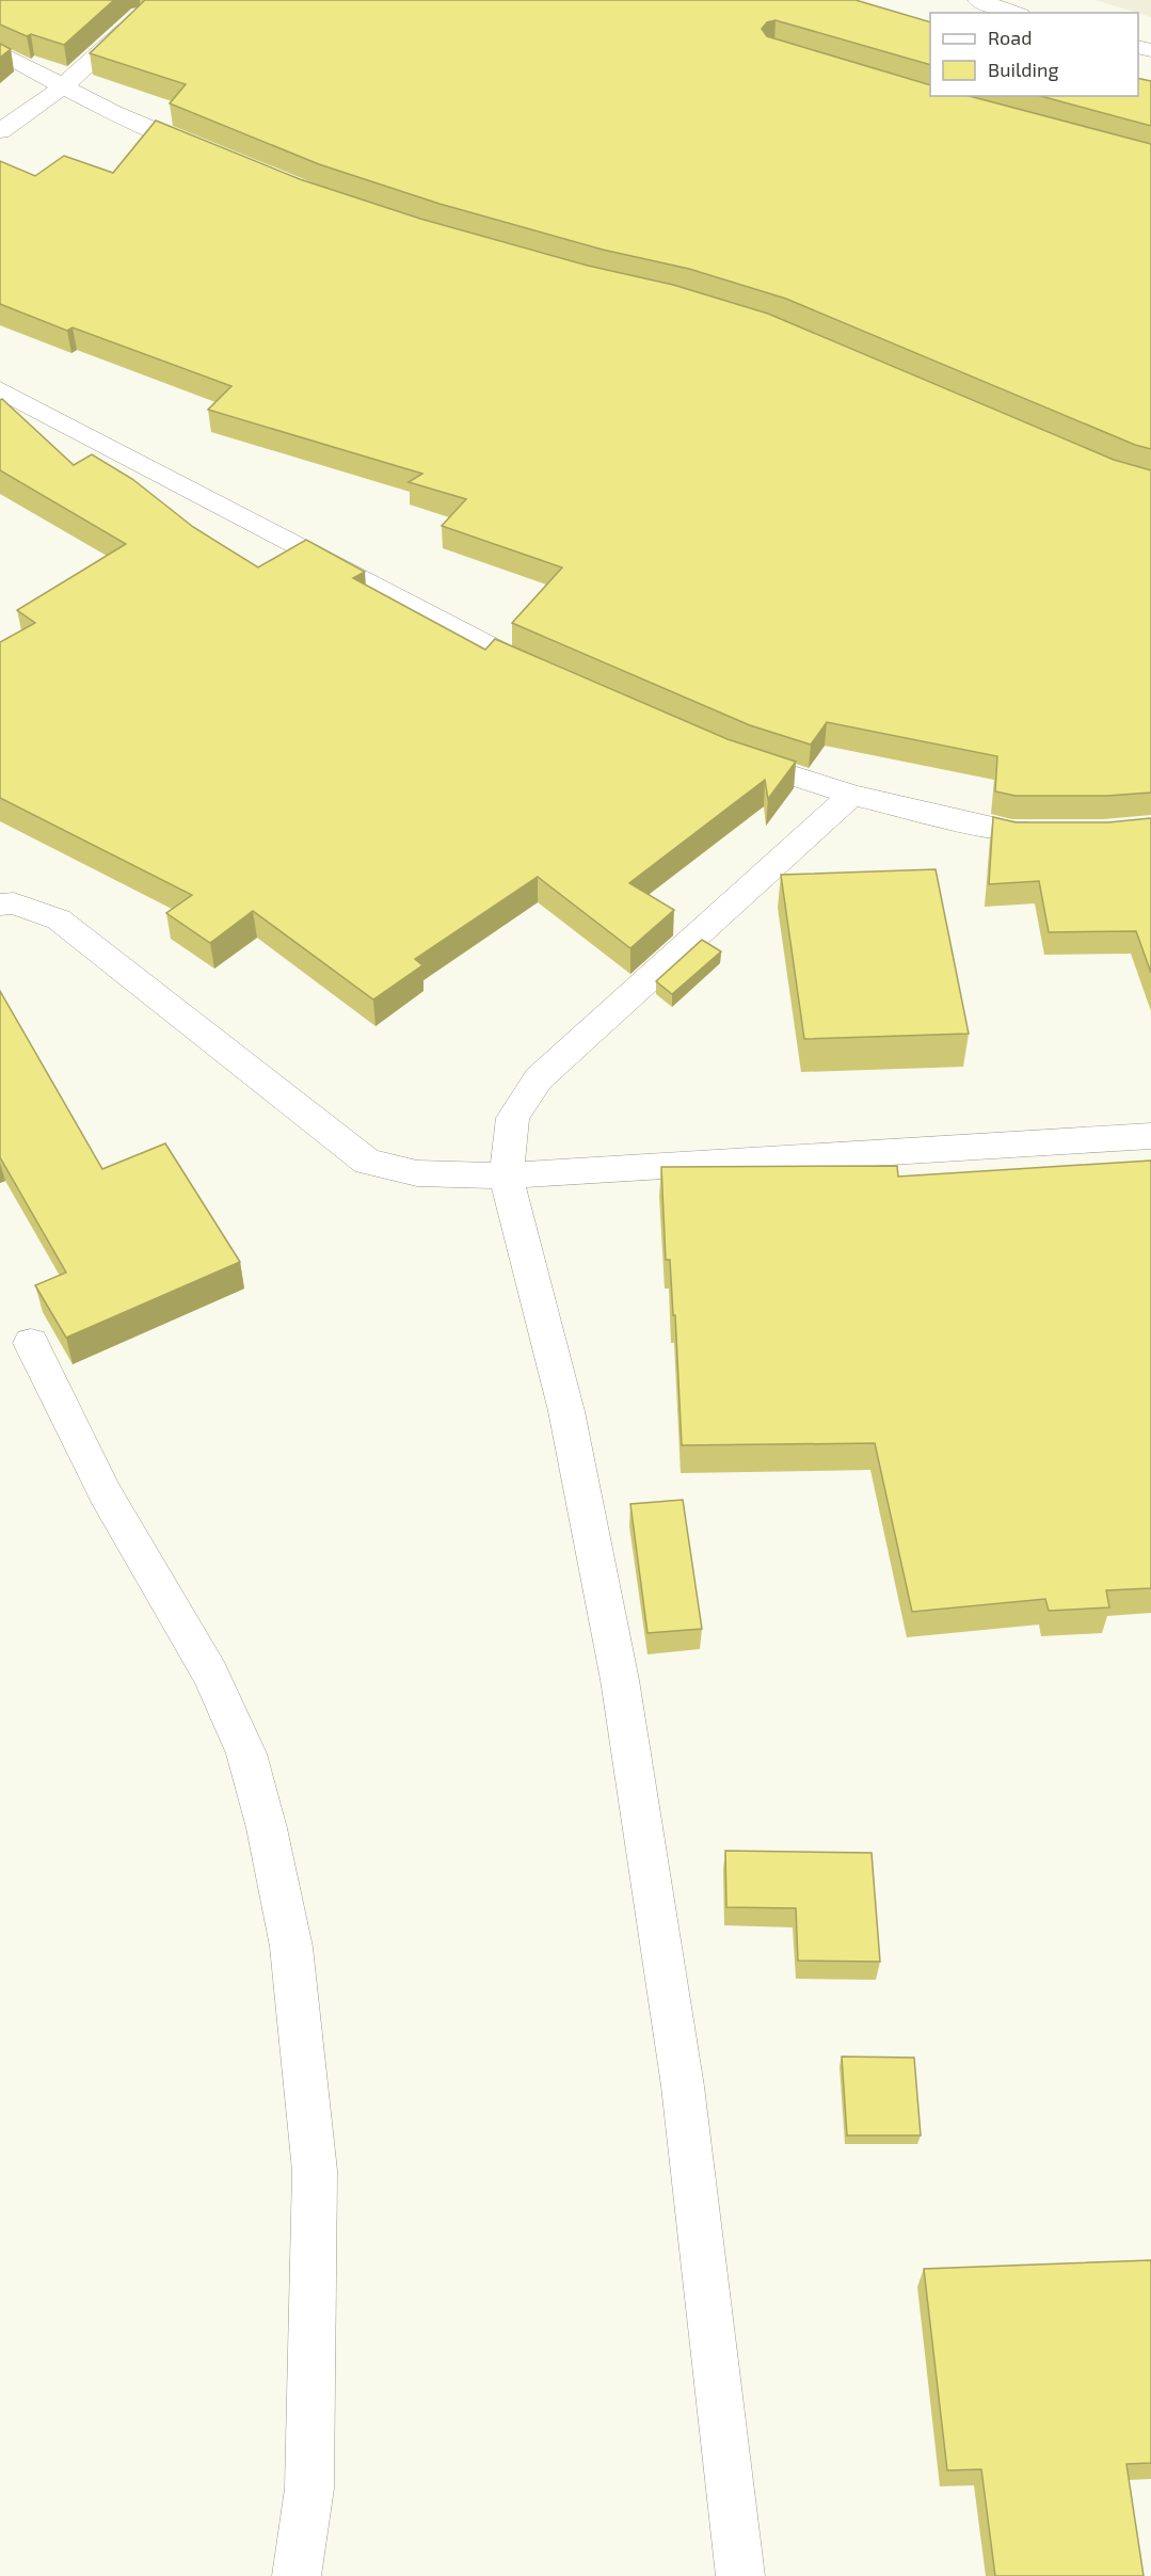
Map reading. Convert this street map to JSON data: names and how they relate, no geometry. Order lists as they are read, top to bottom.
{
  "legend": ["Road", "Building"]
}
